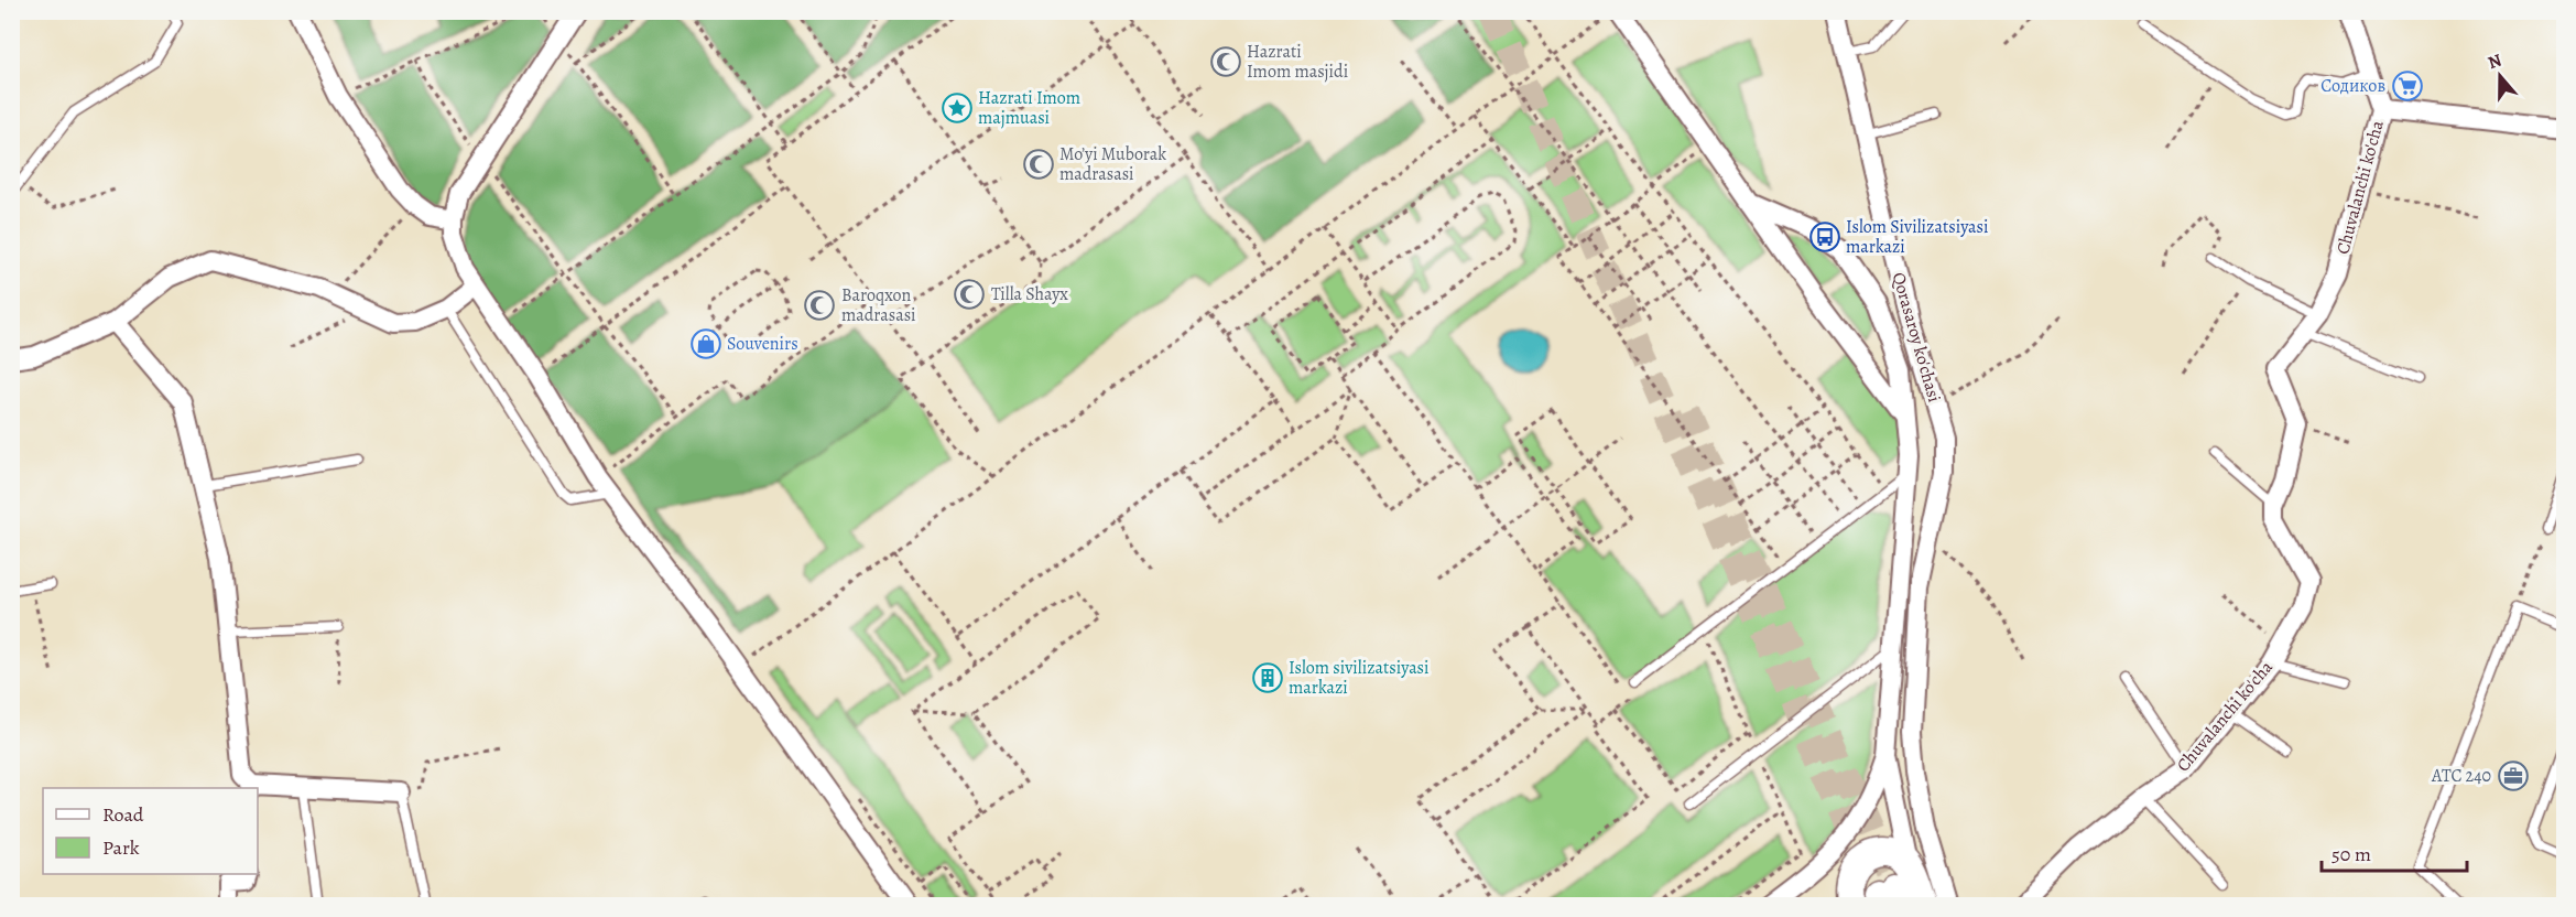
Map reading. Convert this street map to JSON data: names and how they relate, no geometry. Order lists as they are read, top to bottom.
{
  "streets": {
    "street": ["Chuvalanchi ko'cha", "Qorasaroy ko'chasi"]
  },
  "places": {
    "mosque": [
      "Hazrati Imom masjidi",
      "Mo’yi Muborak madrasasi",
      "Tilla Shayx",
      "Baroqxon madrasasi"
    ],
    "supermarket": ["Содиков"],
    "place": ["Hazrati Imom majmuasi"],
    "bus stop": ["Islom Sivilizatsiyasi markazi"],
    "shop": ["Souvenirs"],
    "building": ["Islom sivilizatsiyasi markazi"],
    "office": ["АТС 240"]
  },
  "legend": ["Road", "Park"],
  "scale_bar": "50 m",
  "north": "top"
}
